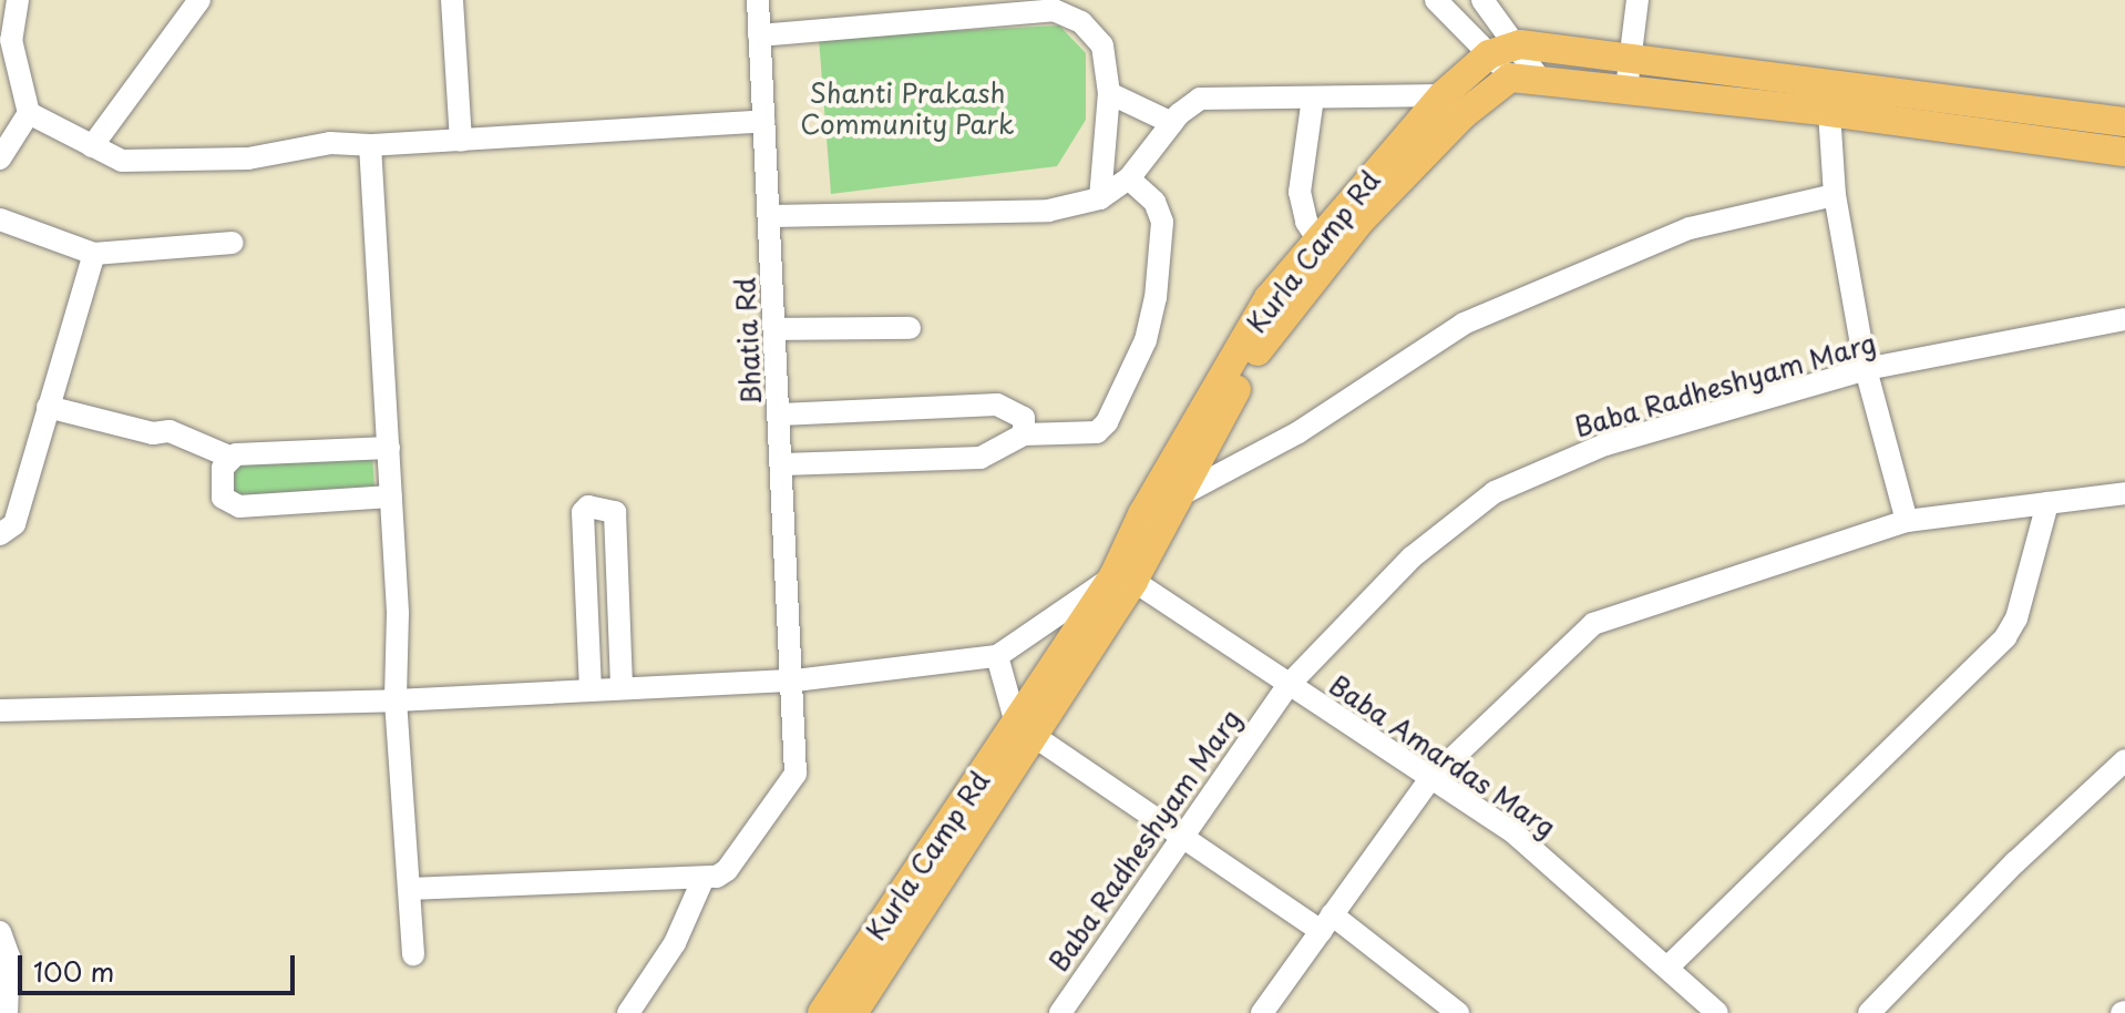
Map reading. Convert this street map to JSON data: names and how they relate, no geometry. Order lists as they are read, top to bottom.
{
  "streets": {
    "main road": ["Kurla Camp Rd"],
    "street": ["Bhatia Rd", "Baba Radheshyam Marg", "Baba Amardas Marg"]
  },
  "crossings": [
    ["Kurla Camp Rd", "Baba Amardas Marg"],
    ["Baba Radheshyam Marg", "Baba Amardas Marg"]
  ],
  "parks": ["Shanti Prakash Community Park"],
  "scale_bar": "100 m"
}
